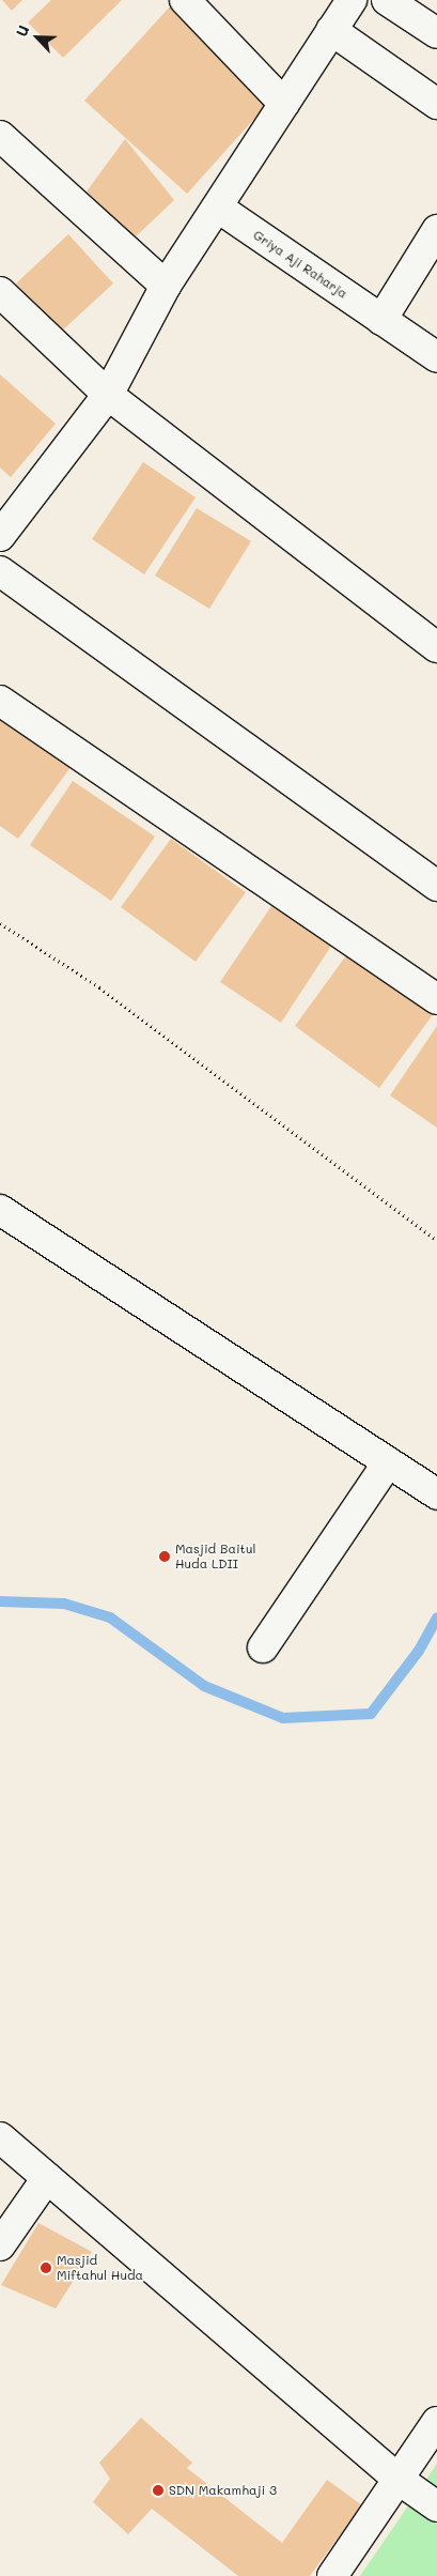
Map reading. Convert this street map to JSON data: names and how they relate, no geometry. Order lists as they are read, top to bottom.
{
  "streets": {
    "street": ["Griya Aji Raharja"]
  },
  "places": ["Masjid Baitul Huda LDII", "Masjid Miftahul Huda", "SDN Makamhaji 3"],
  "north": "top left"
}
